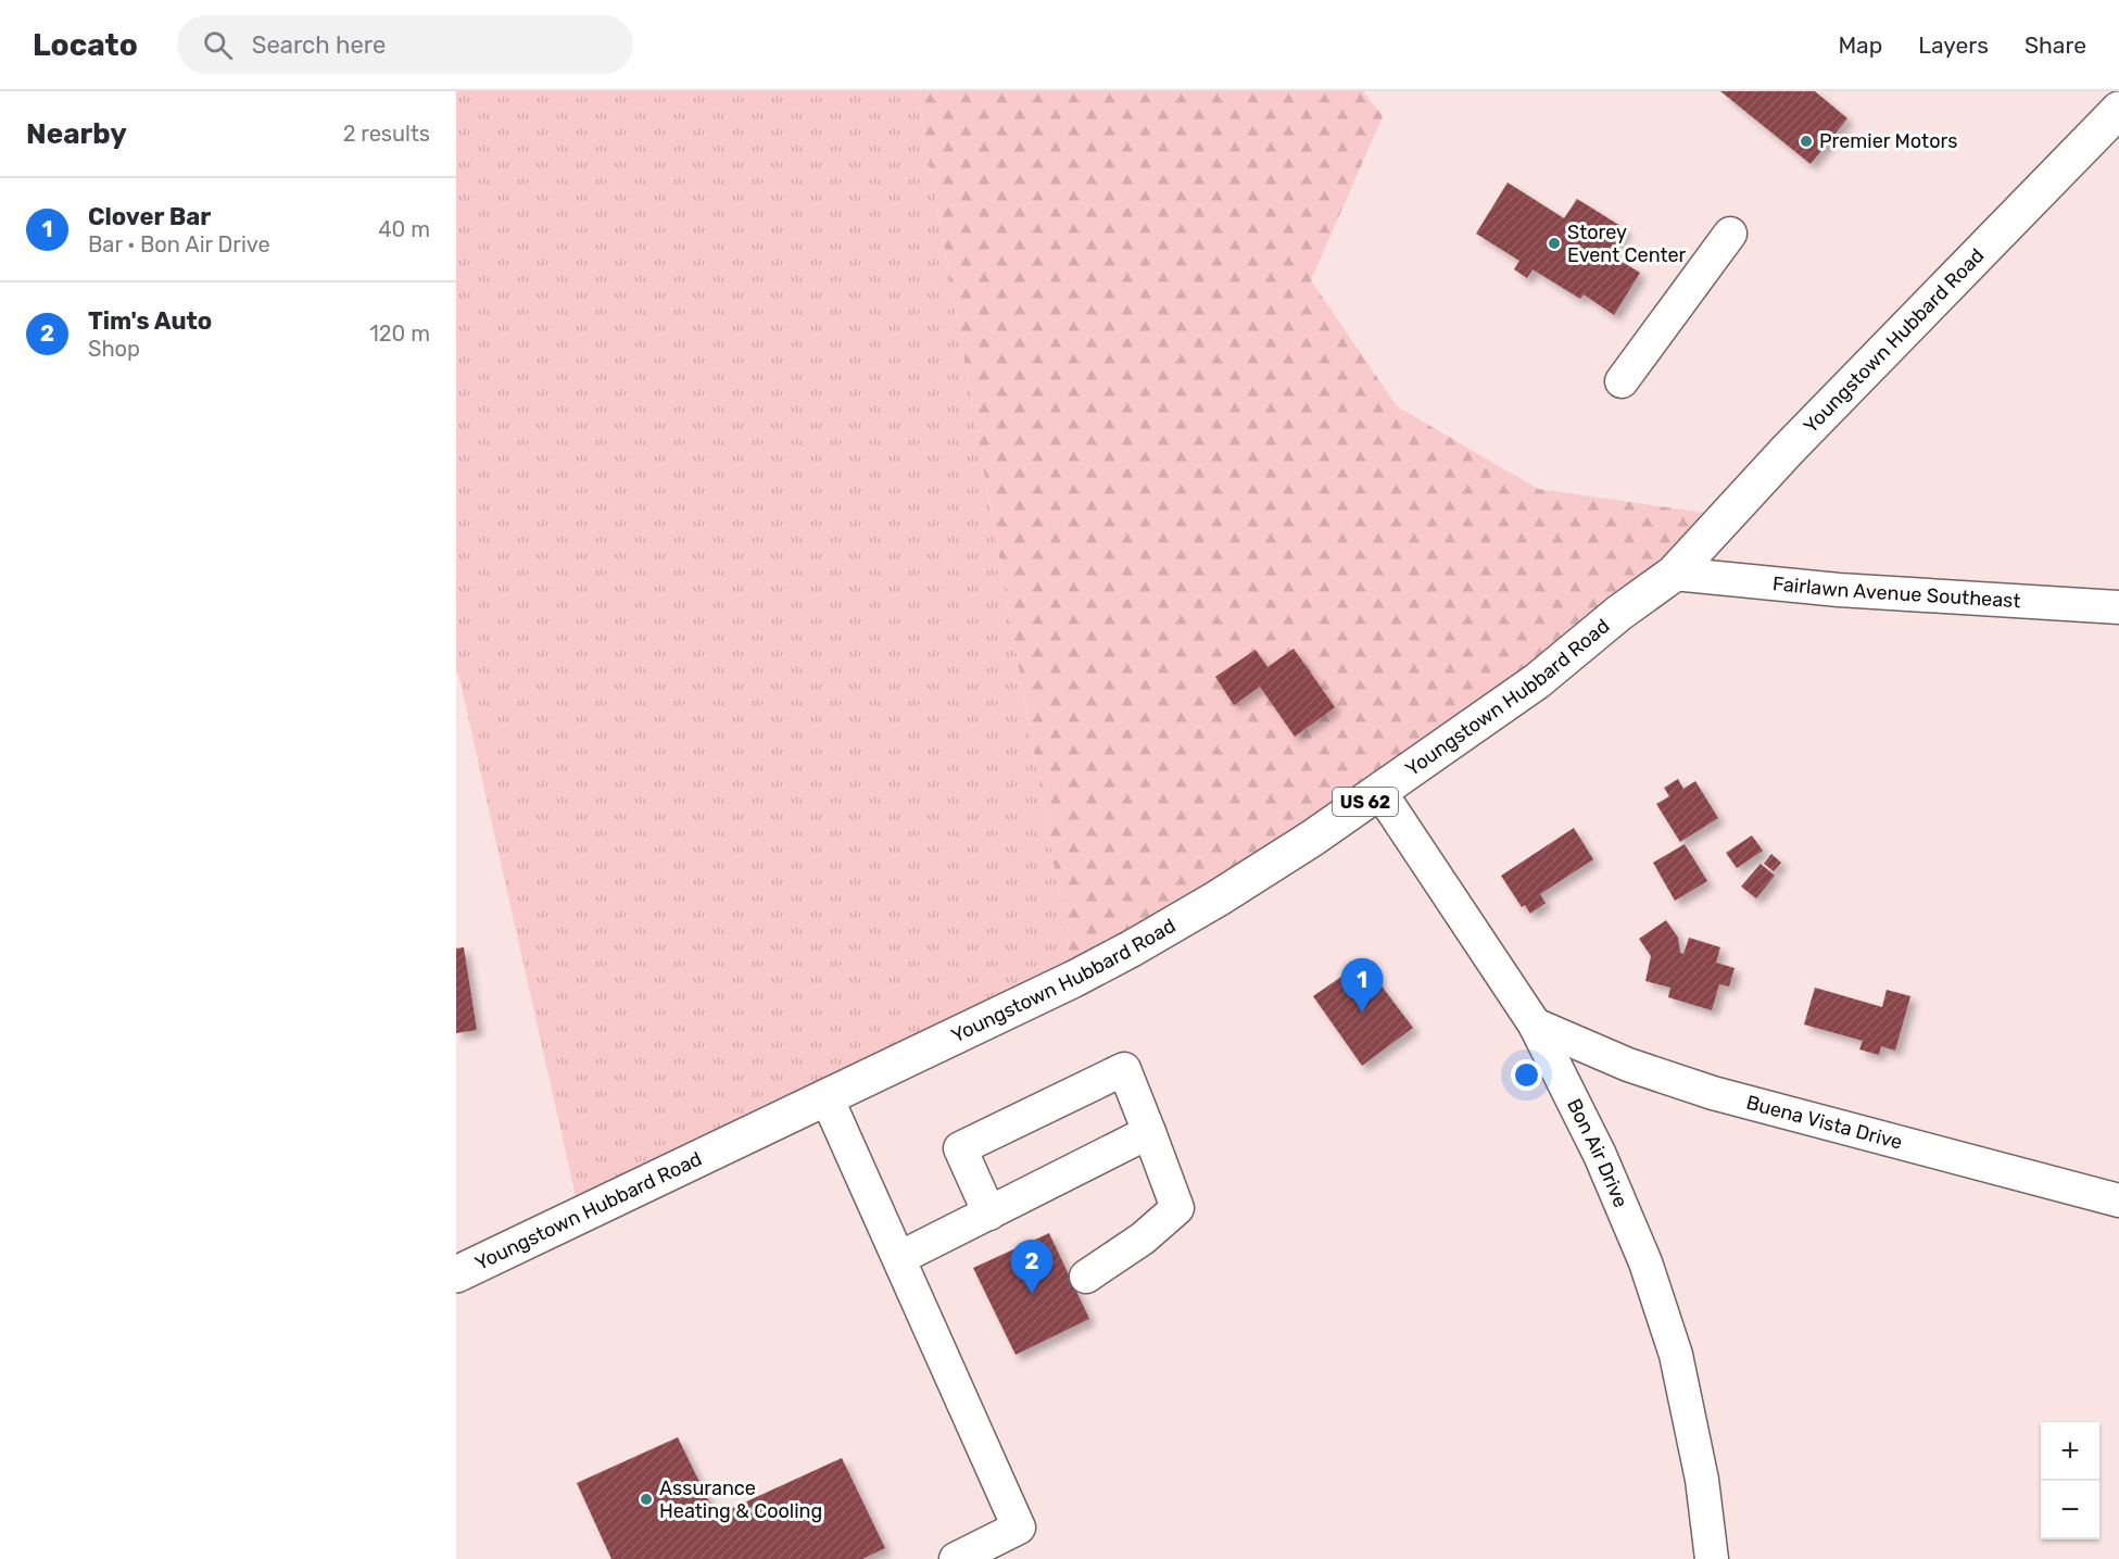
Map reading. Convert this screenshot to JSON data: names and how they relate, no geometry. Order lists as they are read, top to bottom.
{
  "streets": {
    "main road": ["Youngstown Hubbard Road", "US 62"],
    "street": ["Fairlawn Avenue Southeast", "Buena Vista Drive", "Bon Air Drive"]
  },
  "crossings": [
    ["Youngstown Hubbard Road", "Fairlawn Avenue Southeast"],
    ["Youngstown Hubbard Road", "Bon Air Drive"],
    ["Buena Vista Drive", "Bon Air Drive"]
  ],
  "places": ["Premier Motors", "Storey Event Center", "Assurance Heating & Cooling"],
  "page": {
    "header": "Locato",
    "search": "Search here",
    "nav": ["Map", "Layers", "Share"],
    "heading": ["Nearby", "2 results"],
    "list": [
      {
        "mark": "1",
        "name": "Clover Bar",
        "note": "Bar · Bon Air Drive",
        "value": "40 m"
      },
      {
        "mark": "2",
        "name": "Tim's Auto",
        "note": "Shop",
        "value": "120 m"
      }
    ],
    "pins": ["1", "2"],
    "map_buttons": ["+", "−"]
  }
}
